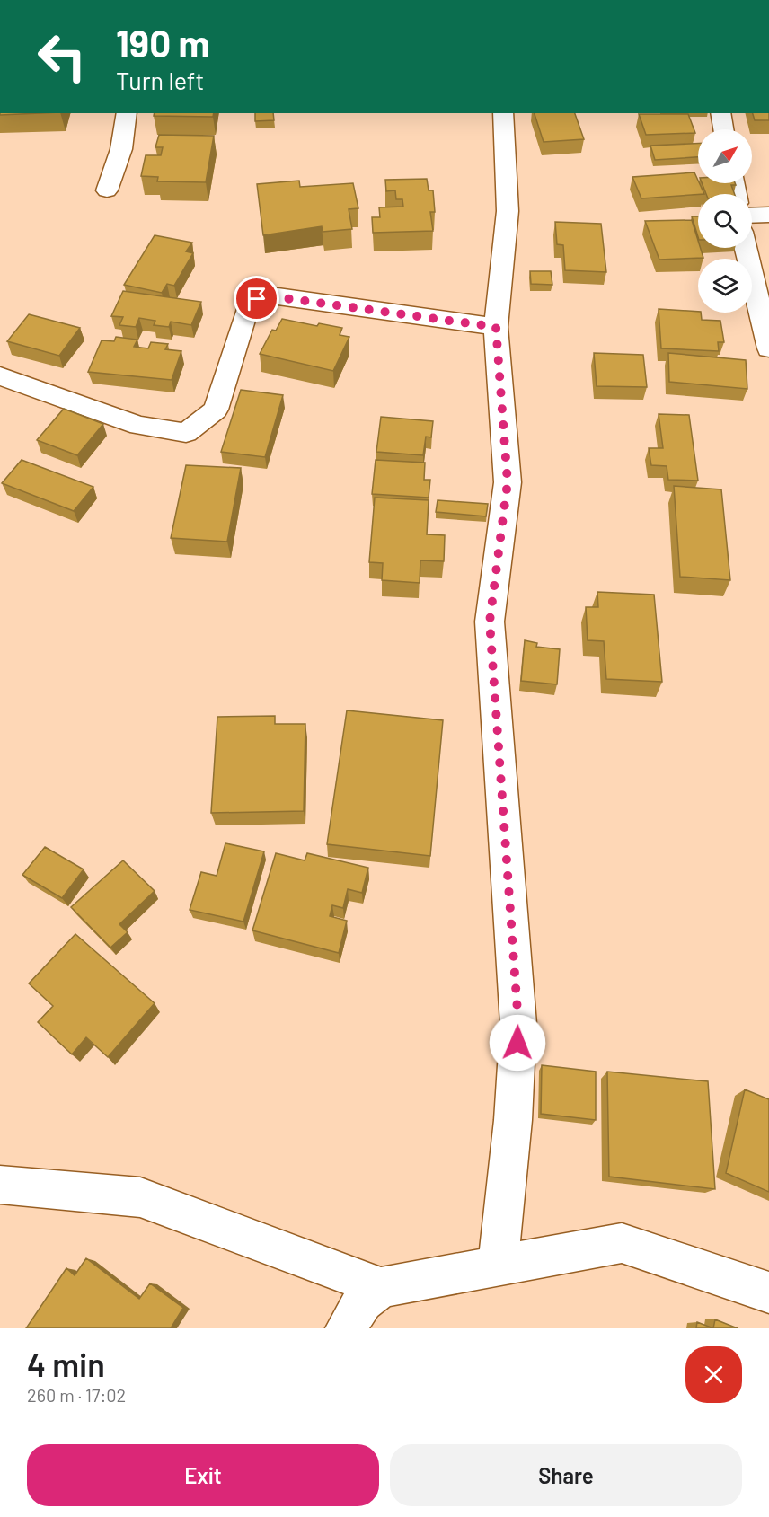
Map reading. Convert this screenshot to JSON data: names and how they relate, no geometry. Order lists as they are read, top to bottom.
{
  "north": "top right",
  "page": {
    "turn": ["190 m", "Turn left"],
    "heading": ["4 min", "260 m · 17:02"],
    "buttons": ["Exit", "Share"]
  }
}
